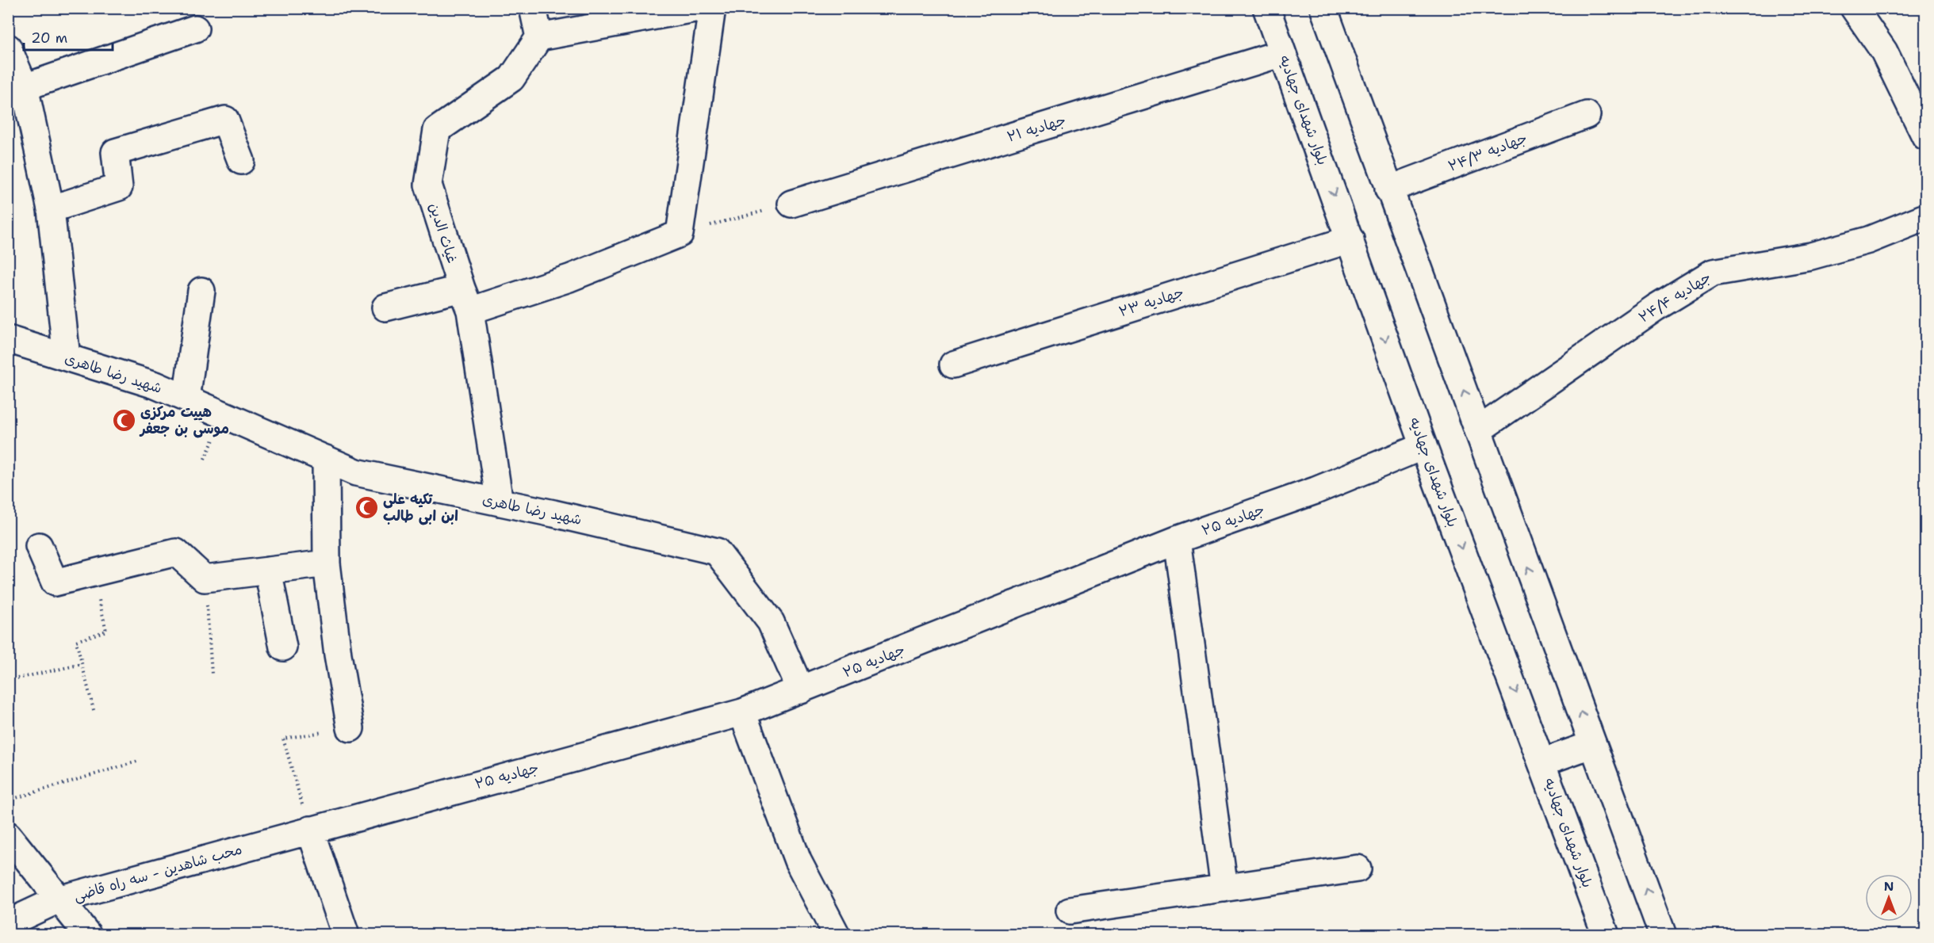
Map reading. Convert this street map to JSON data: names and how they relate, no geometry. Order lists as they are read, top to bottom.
{
  "streets": {
    "street": [
      "بلوار شهدای جهادیه",
      "جهادیه ۲۱",
      "جهادیه ۲۴/۳",
      "غیاث الدین",
      "جهادیه ۲۴/۴",
      "جهادیه ۲۳",
      "شهید رضا طاهری",
      "جهادیه ۲۵",
      "محب شاهدین - سه راه قاضی"
    ]
  },
  "crossings": [
    ["بلوار شهدای جهادیه", "جهادیه ۲۱"],
    ["بلوار شهدای جهادیه", "جهادیه ۲۳"],
    ["بلوار شهدای جهادیه", "جهادیه ۲۵"],
    ["غیاث الدین", "شهید رضا طاهری"],
    ["شهید رضا طاهری", "جهادیه ۲۵"],
    ["جهادیه ۲۵", "محب شاهدین - سه راه قاضی"]
  ],
  "places": {
    "mosque": ["هییت مرکزی موسی بن جعفر", "تکیه علی ابن ابی طالب"]
  },
  "scale_bar": "20 m",
  "north": "top"
}
